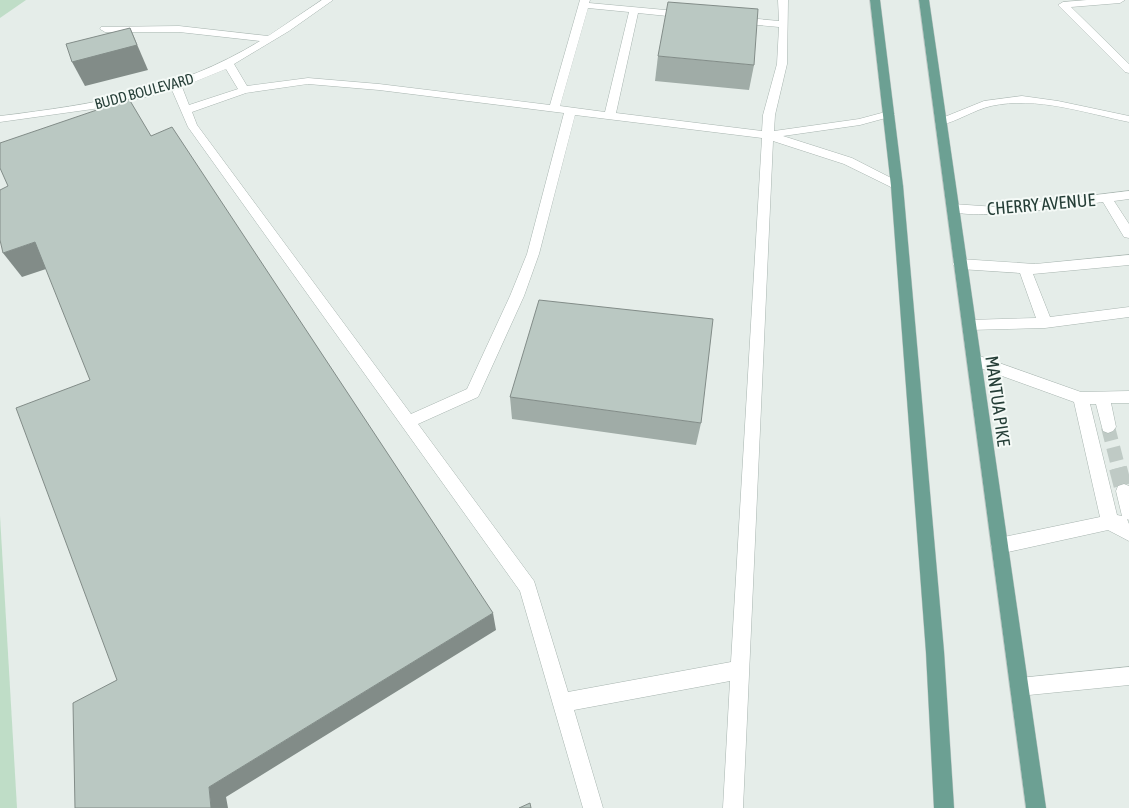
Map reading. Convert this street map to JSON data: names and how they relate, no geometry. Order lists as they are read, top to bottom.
{
  "streets": {
    "main road": ["MANTUA PIKE"],
    "street": ["BUDD BOULEVARD", "CHERRY AVENUE"]
  },
  "crossings": [
    ["CHERRY AVENUE", "MANTUA PIKE"]
  ]
}
